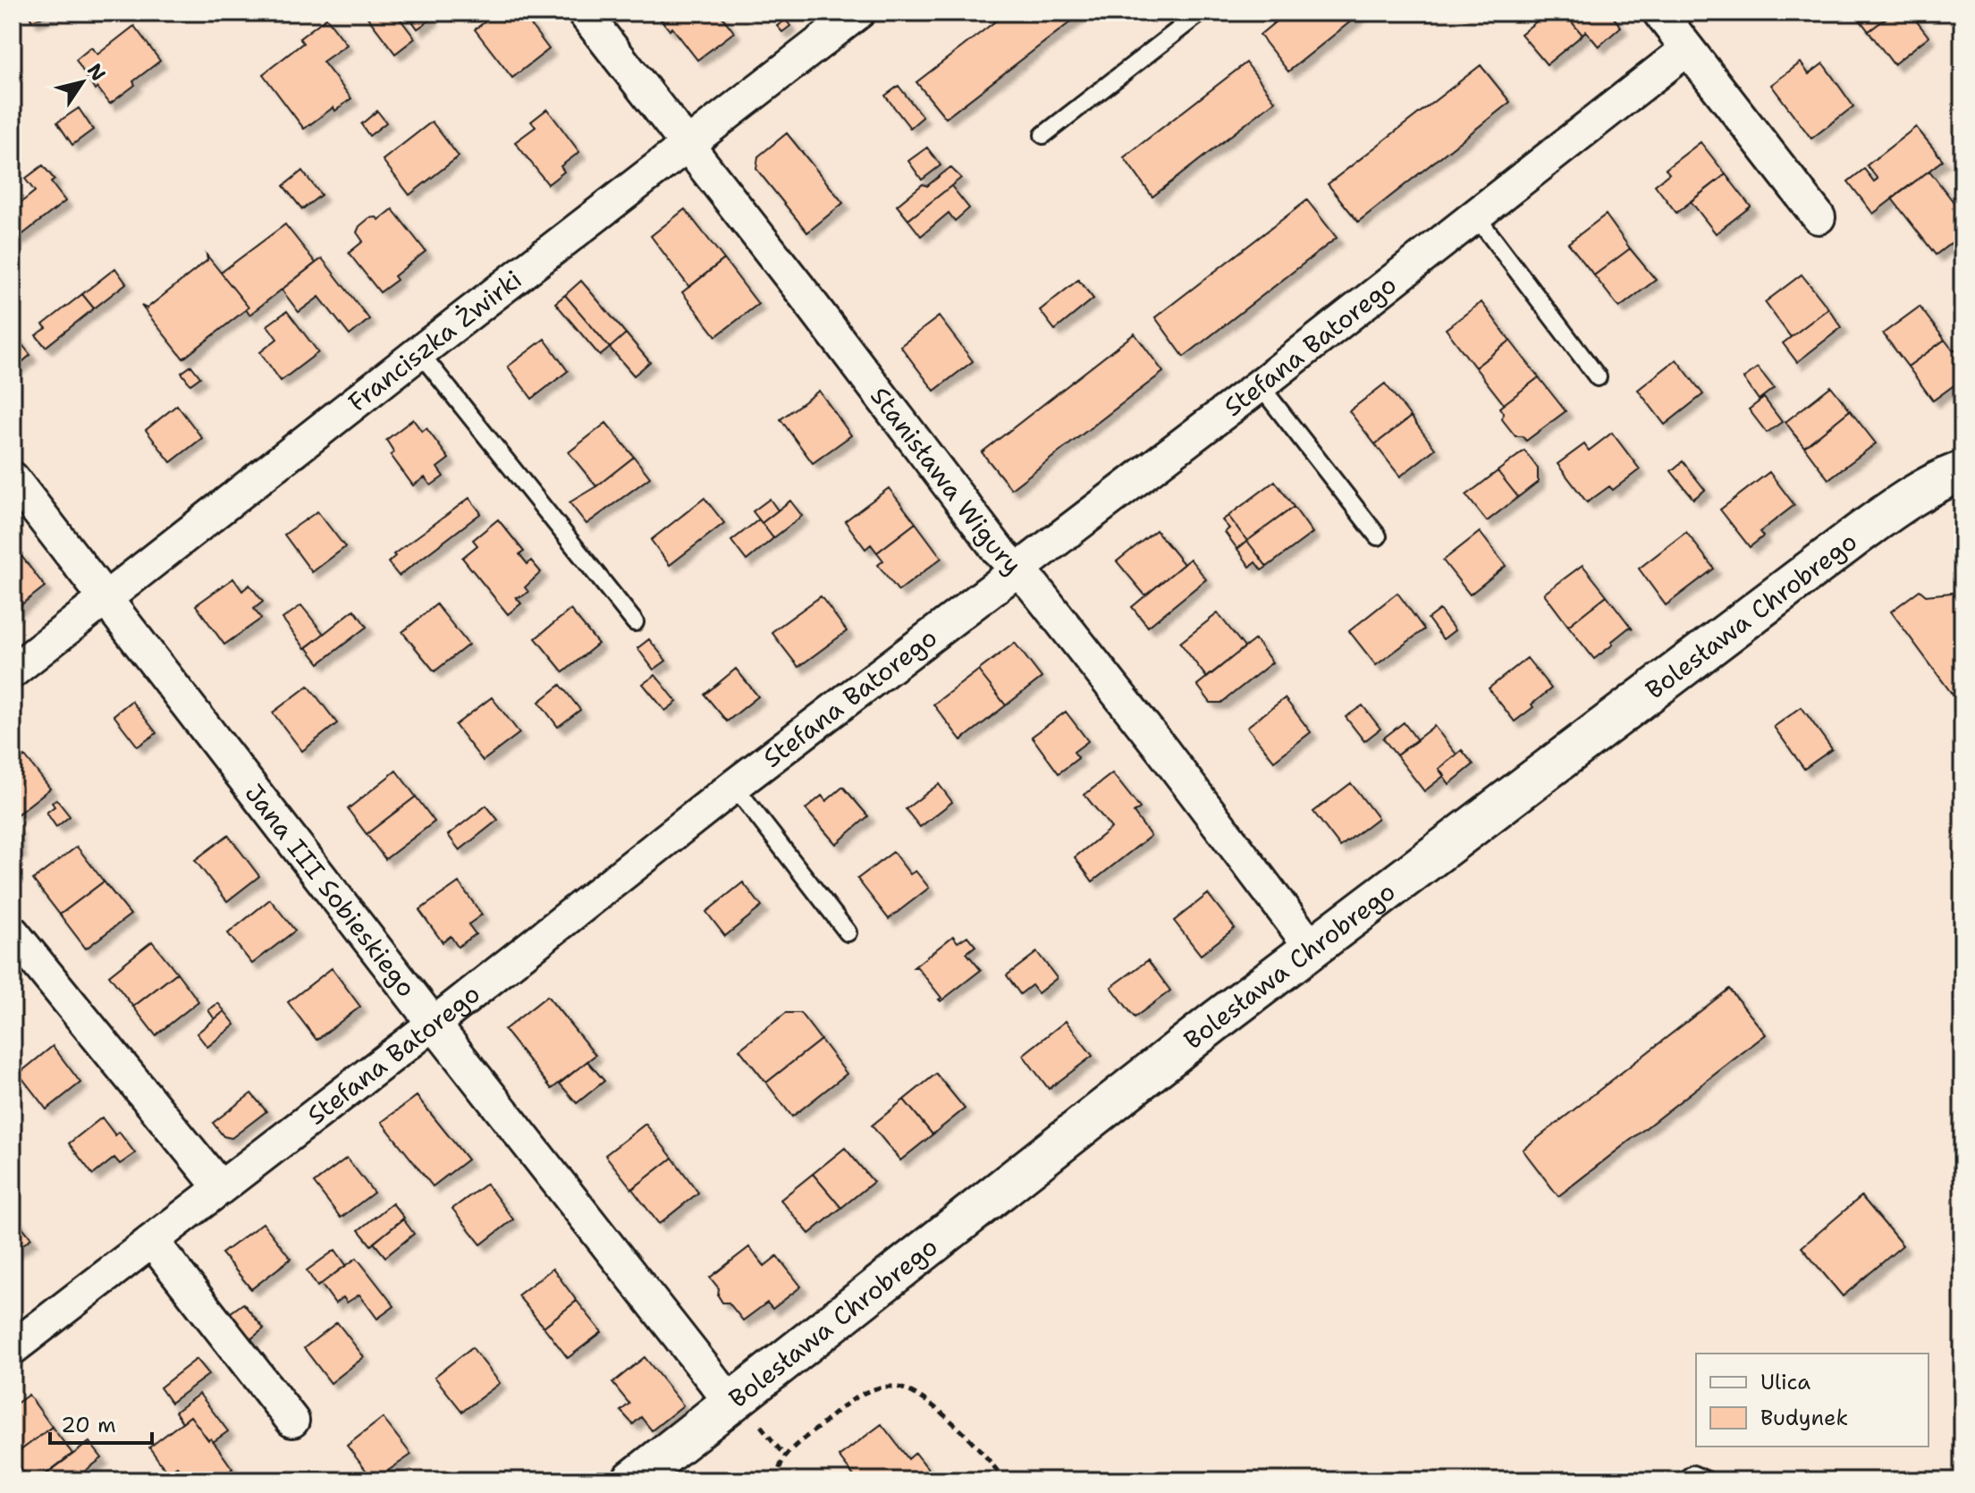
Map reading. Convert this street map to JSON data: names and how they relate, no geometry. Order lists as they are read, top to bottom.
{
  "streets": {
    "street": [
      "Franciszka Żwirki",
      "Stefana Batorego",
      "Stanisława Wigury",
      "Bolesława Chrobrego",
      "Jana III Sobieskiego"
    ]
  },
  "crossings": [
    ["Franciszka Żwirki", "Stanisława Wigury"],
    ["Franciszka Żwirki", "Jana III Sobieskiego"],
    ["Stefana Batorego", "Stanisława Wigury"],
    ["Stefana Batorego", "Jana III Sobieskiego"],
    ["Stanisława Wigury", "Bolesława Chrobrego"],
    ["Bolesława Chrobrego", "Jana III Sobieskiego"]
  ],
  "legend": ["Ulica", "Budynek"],
  "scale_bar": "20 m",
  "north": "top right"
}
